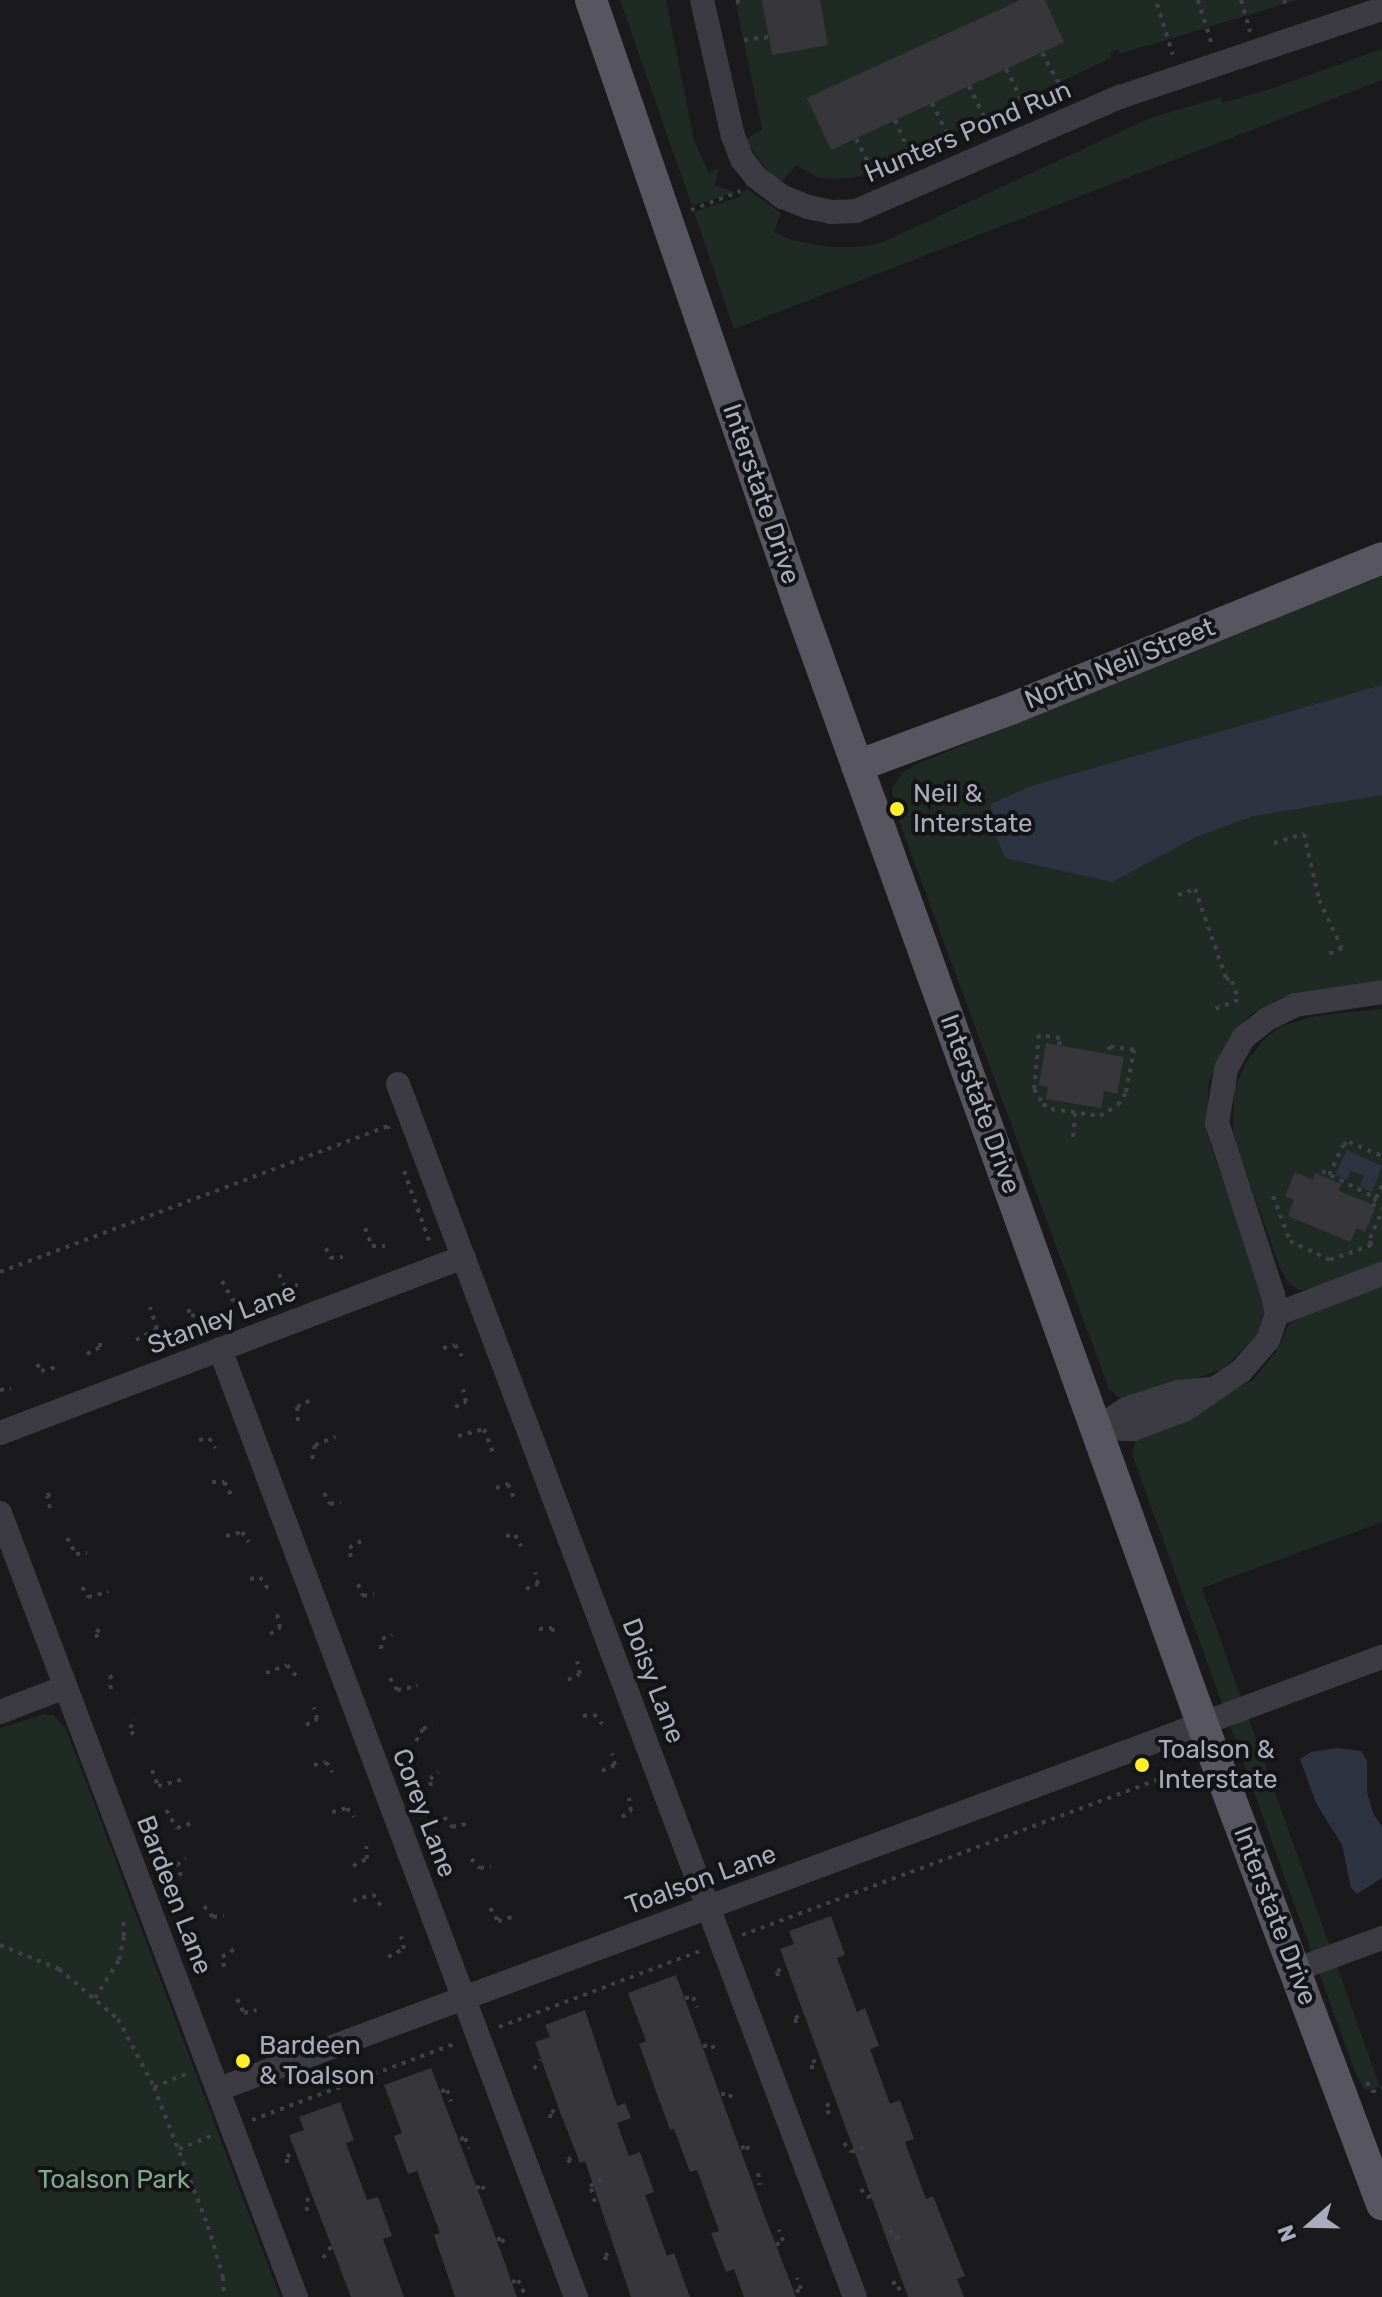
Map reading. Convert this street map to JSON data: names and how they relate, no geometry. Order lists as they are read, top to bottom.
{
  "streets": {
    "main road": ["Interstate Drive", "North Neil Street"],
    "street": [
      "Hunters Pond Run",
      "Stanley Lane",
      "Doisy Lane",
      "Corey Lane",
      "Toalson Lane",
      "Bardeen Lane"
    ]
  },
  "crossings": [
    ["Interstate Drive", "North Neil Street"],
    ["Interstate Drive", "Toalson Lane"],
    ["Stanley Lane", "Doisy Lane"],
    ["Stanley Lane", "Corey Lane"],
    ["Doisy Lane", "Toalson Lane"],
    ["Corey Lane", "Toalson Lane"],
    ["Toalson Lane", "Bardeen Lane"]
  ],
  "parks": ["Toalson Park"],
  "places": ["Neil & Interstate", "Toalson & Interstate", "Bardeen & Toalson"],
  "north": "left"
}
